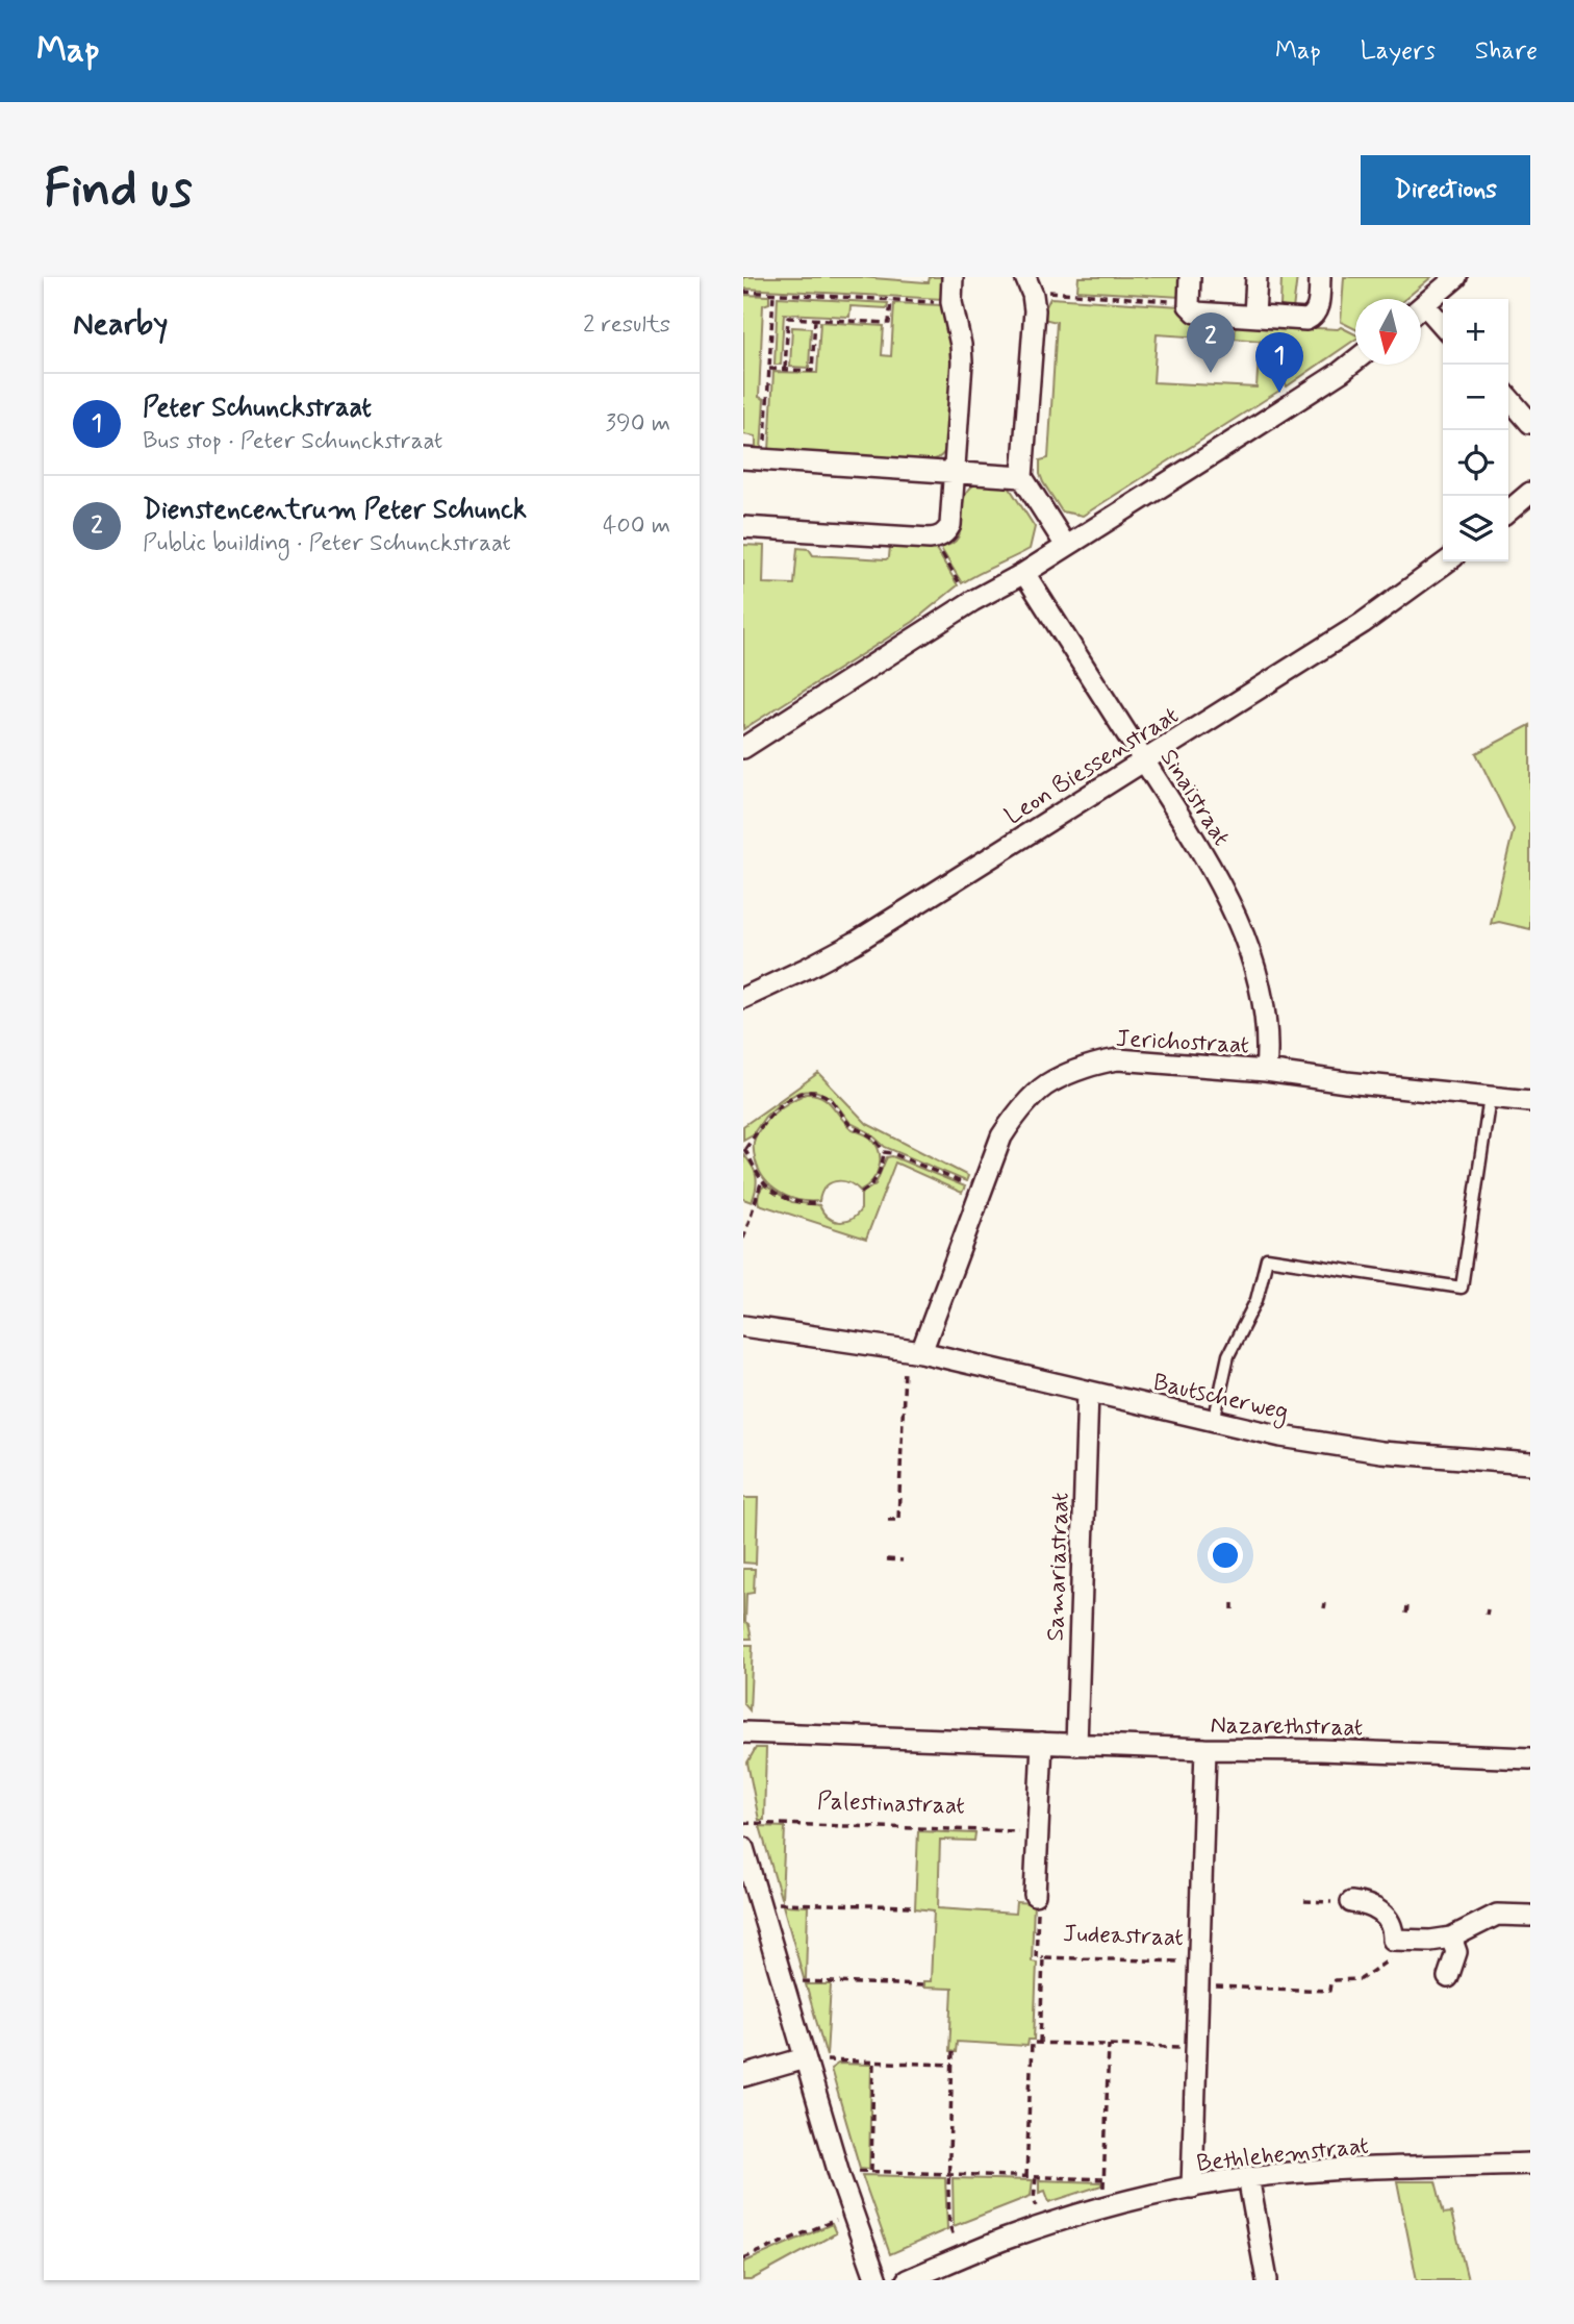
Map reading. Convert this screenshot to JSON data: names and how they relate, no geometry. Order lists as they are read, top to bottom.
{
  "streets": {
    "street": [
      "Leon Biessenstraat",
      "Sinaïstraat",
      "Jerichostraat",
      "Bautscherweg",
      "Samariastraat",
      "Nazarethstraat",
      "Judeastraat",
      "Bethlehemstraat"
    ],
    "path": ["Palestinastraat"]
  },
  "crossings": [
    ["Leon Biessenstraat", "Sinaïstraat"],
    ["Sinaïstraat", "Jerichostraat"],
    ["Jerichostraat", "Bautscherweg"],
    ["Bautscherweg", "Samariastraat"],
    ["Samariastraat", "Nazarethstraat"],
    ["Nazarethstraat", "Judeastraat"],
    ["Judeastraat", "Bethlehemstraat"]
  ],
  "north": "bottom",
  "page": {
    "header": "Map",
    "nav": ["Map", "Layers", "Share"],
    "buttons": "Directions",
    "title": "Find us",
    "heading": ["Nearby", "2 results"],
    "map_buttons": ["+", "−"],
    "pins": ["2", "1"],
    "list": [
      {
        "mark": "1",
        "name": "Peter Schunckstraat",
        "note": "Bus stop · Peter Schunckstraat",
        "value": "390 m"
      },
      {
        "mark": "2",
        "name": "Dienstencentrum Peter Schunck",
        "note": "Public building · Peter Schunckstraat",
        "value": "400 m"
      }
    ]
  }
}
